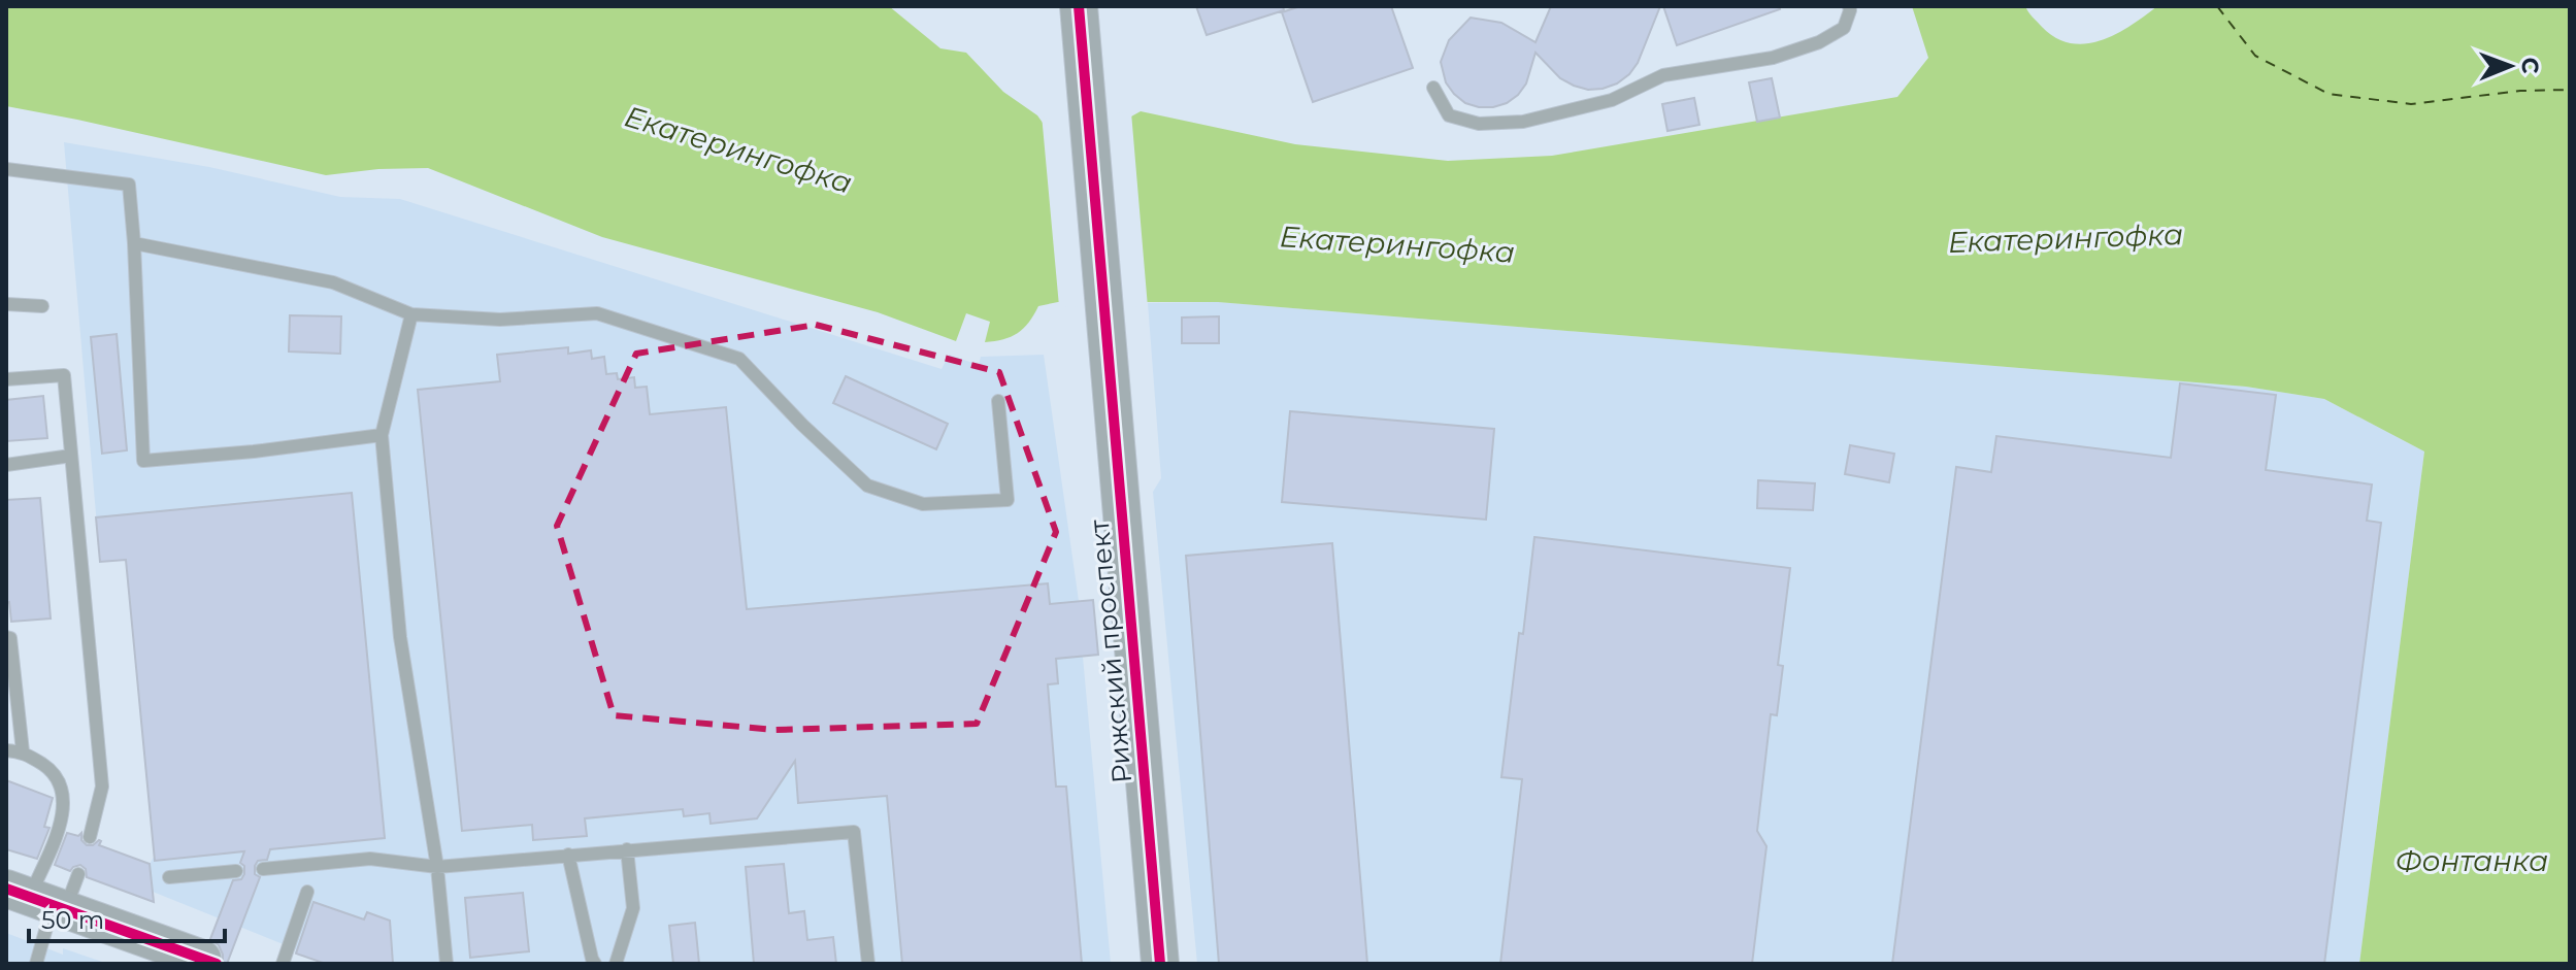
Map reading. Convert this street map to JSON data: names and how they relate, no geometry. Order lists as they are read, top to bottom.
{
  "streets": {
    "street": ["Рижский проспект"]
  },
  "water": ["Екатерингофка", "Фонтанка"],
  "scale_bar": "50 m",
  "north": "right"
}
